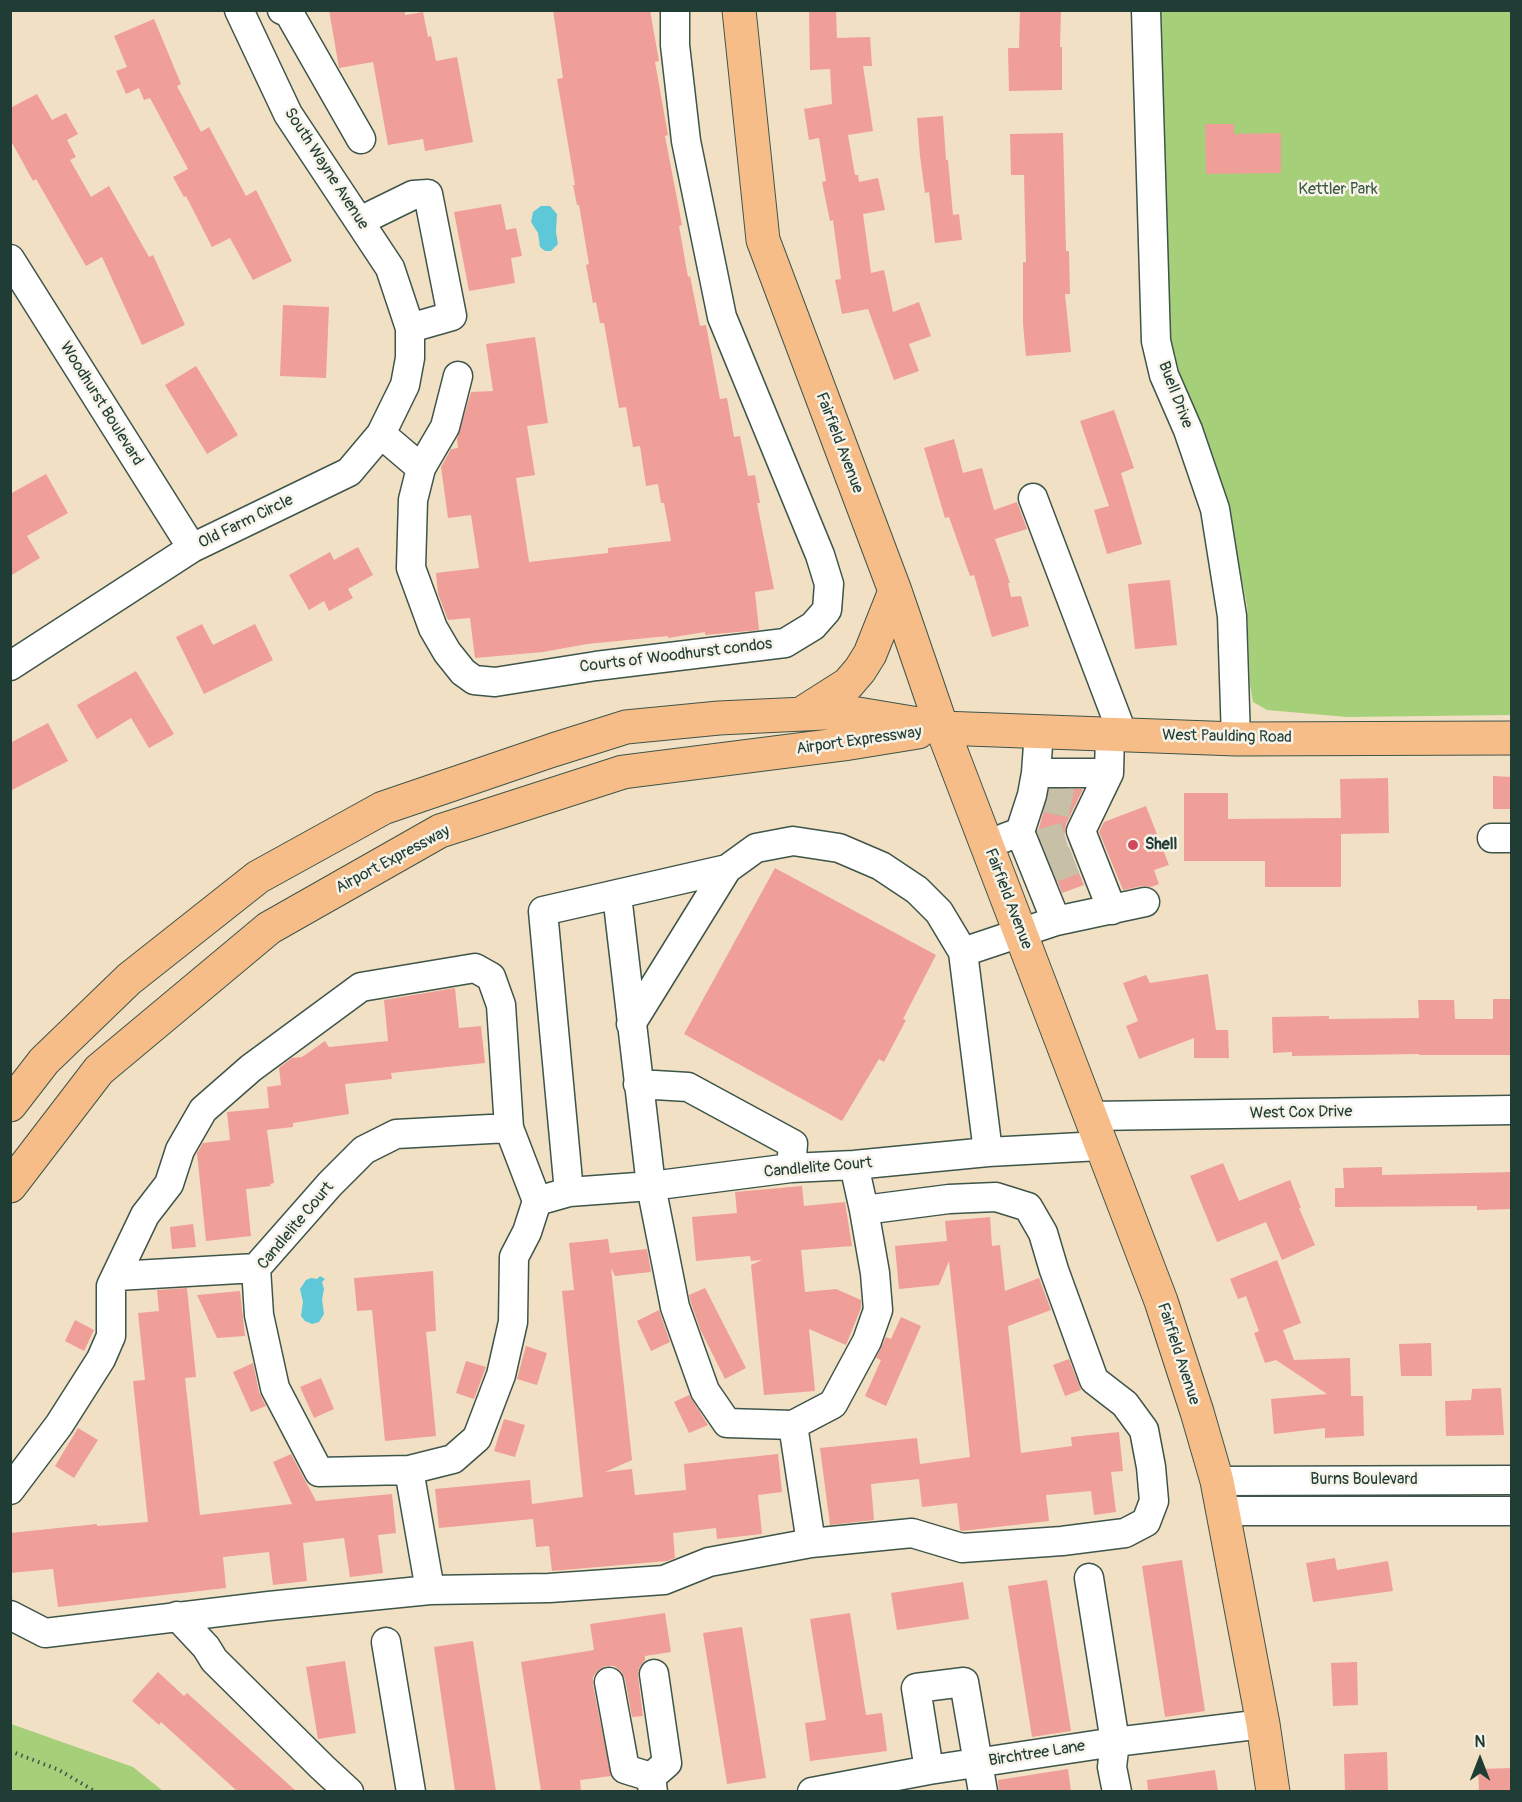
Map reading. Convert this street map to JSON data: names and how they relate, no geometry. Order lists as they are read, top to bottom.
{
  "streets": {
    "main road": ["Fairfield Avenue", "West Paulding Road", "Airport Expressway"],
    "street": [
      "South Wayne Avenue",
      "Buell Drive",
      "Woodhurst Boulevard",
      "Old Farm Circle",
      "Courts of Woodhurst condos",
      "West Cox Drive",
      "Candlelite Court",
      "Burns Boulevard",
      "Birchtree Lane"
    ]
  },
  "crossings": [
    ["South Wayne Avenue", "Old Farm Circle"],
    ["Buell Drive", "West Paulding Road"],
    ["Woodhurst Boulevard", "Old Farm Circle"],
    ["Fairfield Avenue", "West Paulding Road"],
    ["Fairfield Avenue", "Airport Expressway"],
    ["Fairfield Avenue", "West Cox Drive"],
    ["Fairfield Avenue", "Candlelite Court"],
    ["Fairfield Avenue", "Burns Boulevard"],
    ["Fairfield Avenue", "Birchtree Lane"],
    ["West Paulding Road", "Airport Expressway"],
    ["West Cox Drive", "Candlelite Court"]
  ],
  "parks": ["Kettler Park"],
  "places": ["Shell"],
  "north": "top"
}
